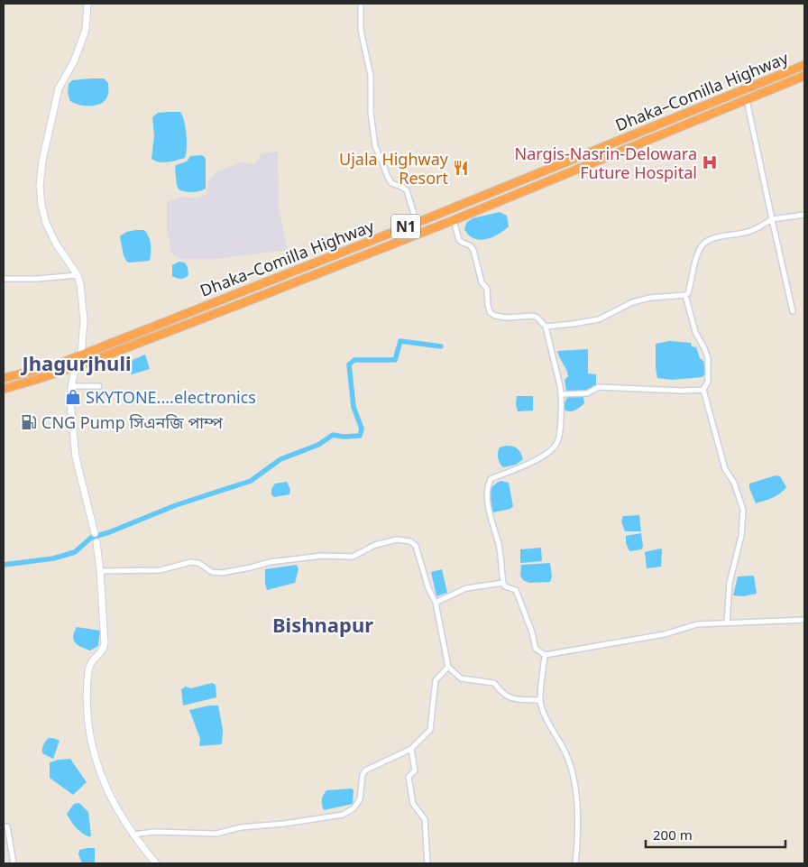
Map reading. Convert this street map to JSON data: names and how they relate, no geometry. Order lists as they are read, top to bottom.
{
  "streets": {
    "highway": ["Dhaka–Comilla Highway", "N1"]
  },
  "districts": ["Jhagurjhuli", "Bishnapur"],
  "places": {
    "hospital": ["Nargis-Nasrin-Delowara Future Hospital"],
    "restaurant": ["Ujala Highway Resort"],
    "shop": ["SKYTONE....electronics"],
    "fuel station": ["CNG Pump সিএনজি পাম্প"]
  },
  "scale_bar": "200 m"
}
